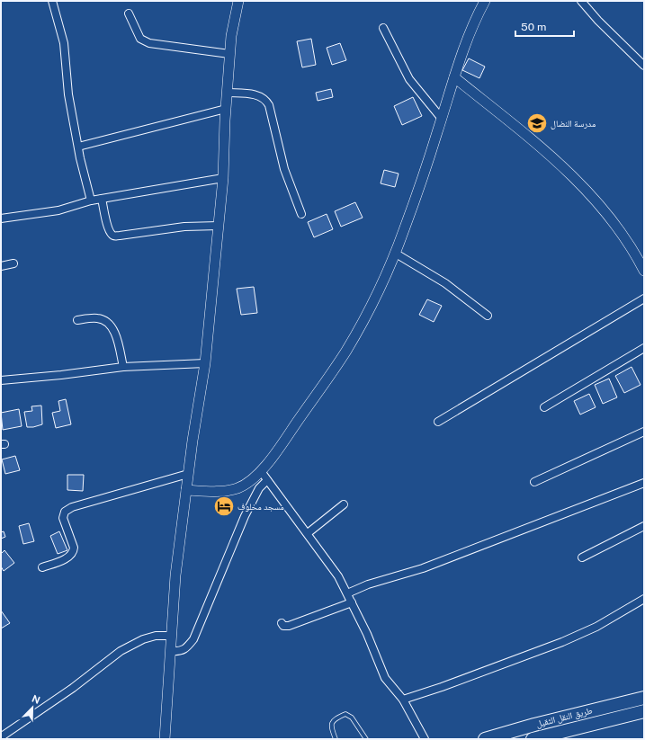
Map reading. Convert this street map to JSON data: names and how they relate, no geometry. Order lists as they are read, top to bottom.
{
  "streets": {
    "highway": ["طريق النقل الثقيل"]
  },
  "places": {
    "school or university": ["مدرسة النضال"],
    "hotel": ["مسجد مخلوف"]
  },
  "scale_bar": "50 m",
  "north": "top right"
}
